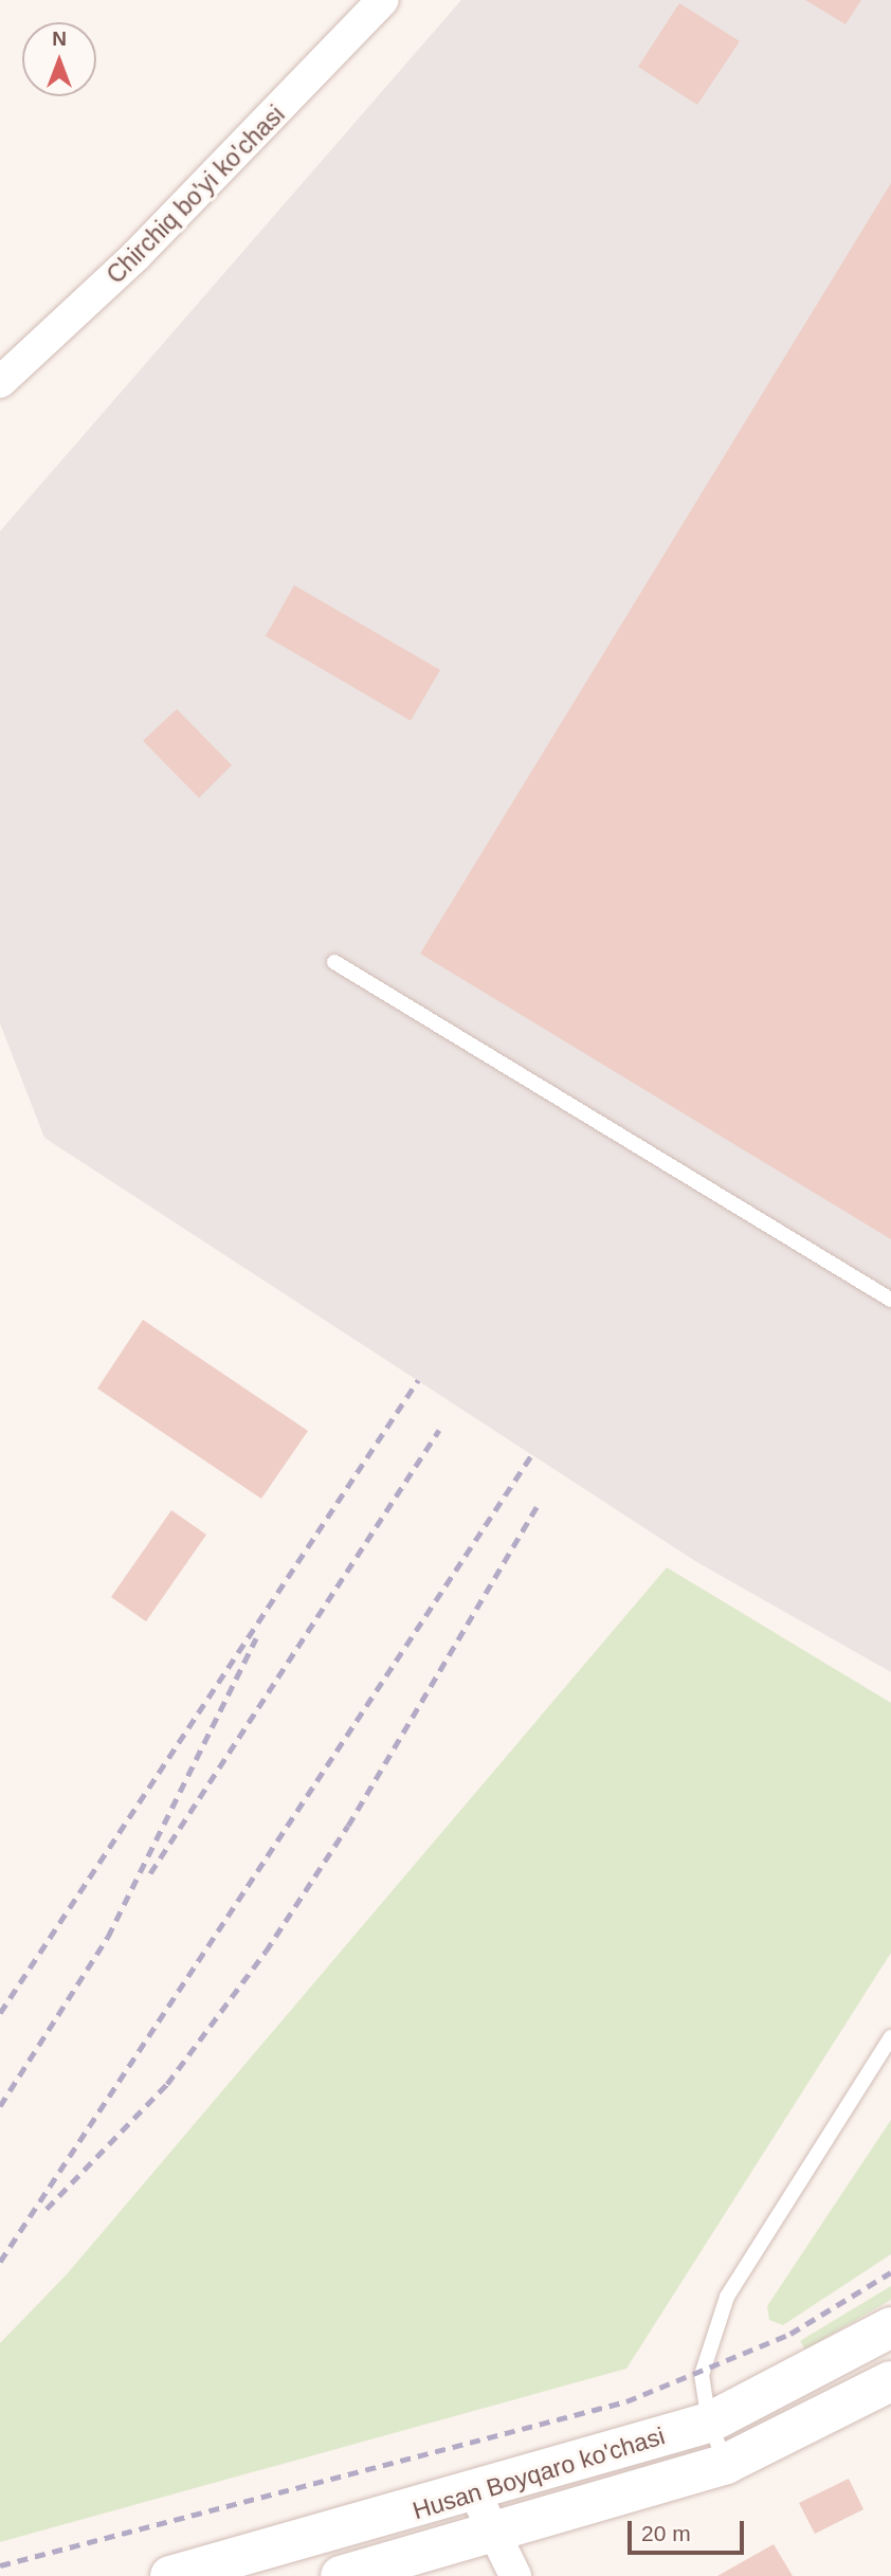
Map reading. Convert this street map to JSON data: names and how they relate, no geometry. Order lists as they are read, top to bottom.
{
  "streets": {
    "main road": ["Husan Boyqaro ko'chasi"],
    "street": ["Chirchiq bo'yi ko'chasi"]
  },
  "scale_bar": "20 m",
  "north": "top"
}
